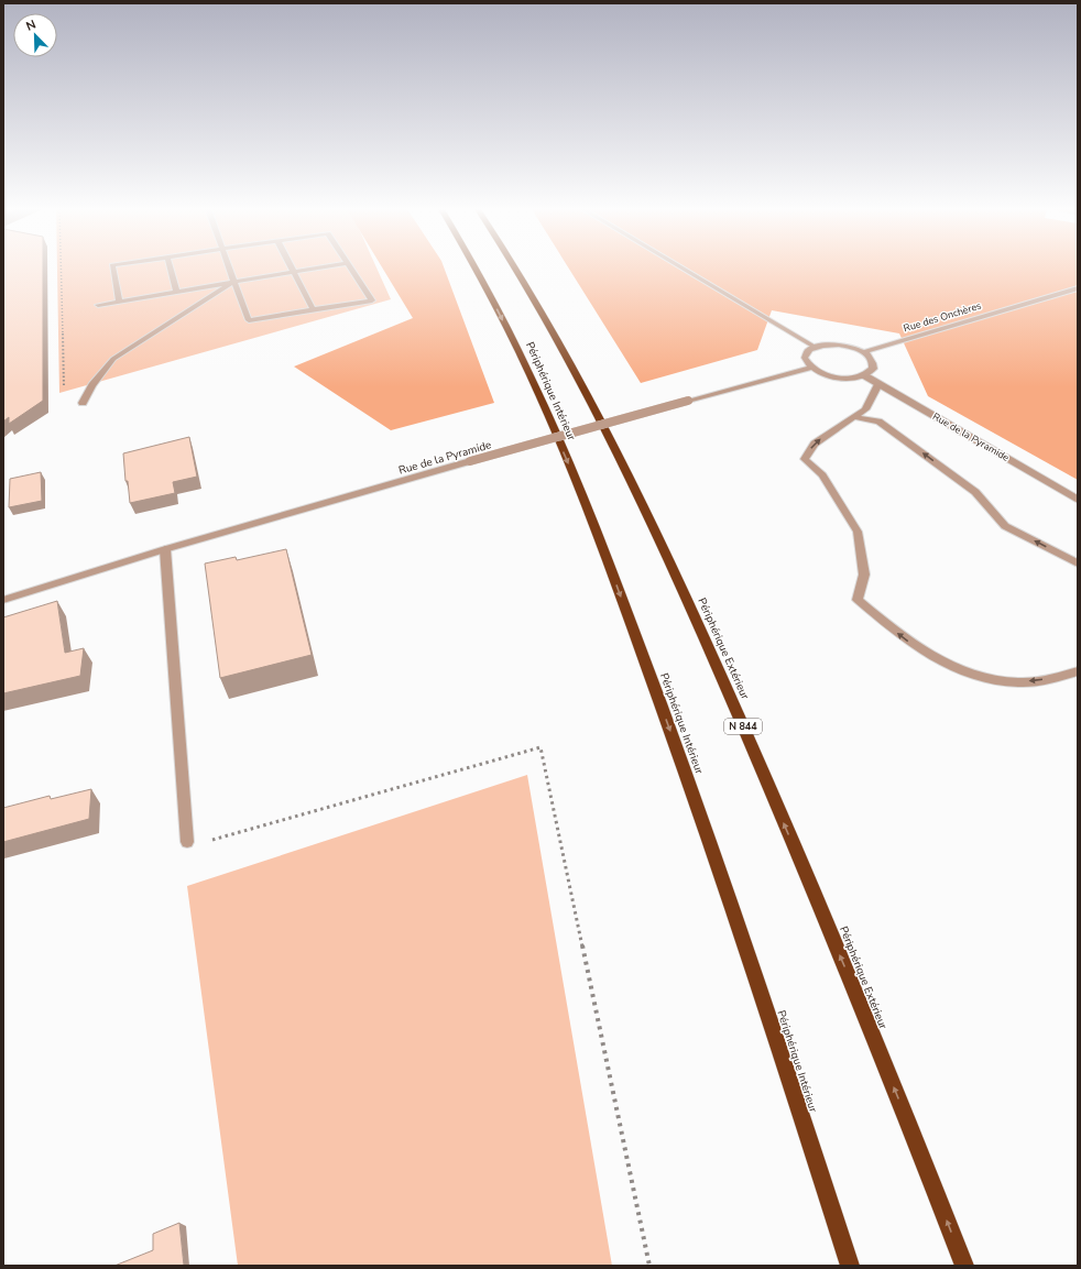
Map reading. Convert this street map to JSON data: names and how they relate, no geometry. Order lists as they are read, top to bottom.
{
  "streets": {
    "highway": ["Périphérique Intérieur", "Périphérique Extérieur", "N 844"],
    "street": ["Rue des Onchères", "Rue de la Pyramide"]
  },
  "one_way": ["Périphérique Intérieur", "Périphérique Extérieur"],
  "north": "top left"
}
